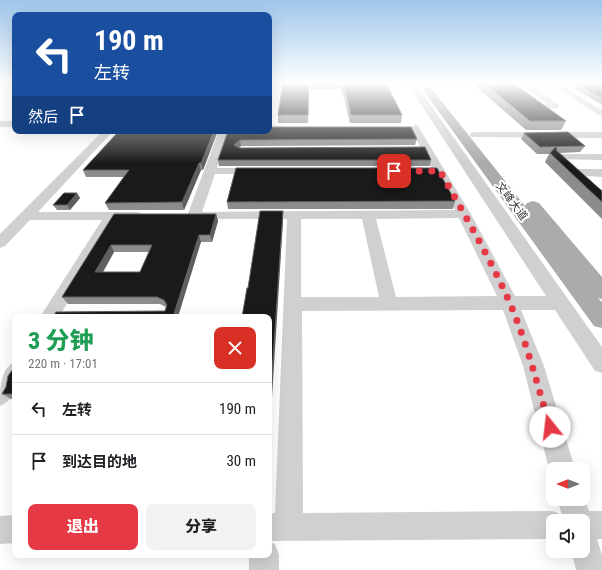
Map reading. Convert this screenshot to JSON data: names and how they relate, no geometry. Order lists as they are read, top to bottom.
{
  "streets": {
    "main road": ["文峰大道"]
  },
  "north": "left",
  "page": {
    "turn": ["190 m", "左转"],
    "then": "然后",
    "heading": ["3 分钟", "220 m · 17:01"],
    "list": [
      {
        "name": "左转",
        "value": "190 m"
      },
      {
        "name": "到达目的地",
        "value": "30 m"
      }
    ],
    "buttons": ["退出", "分享"]
  }
}
